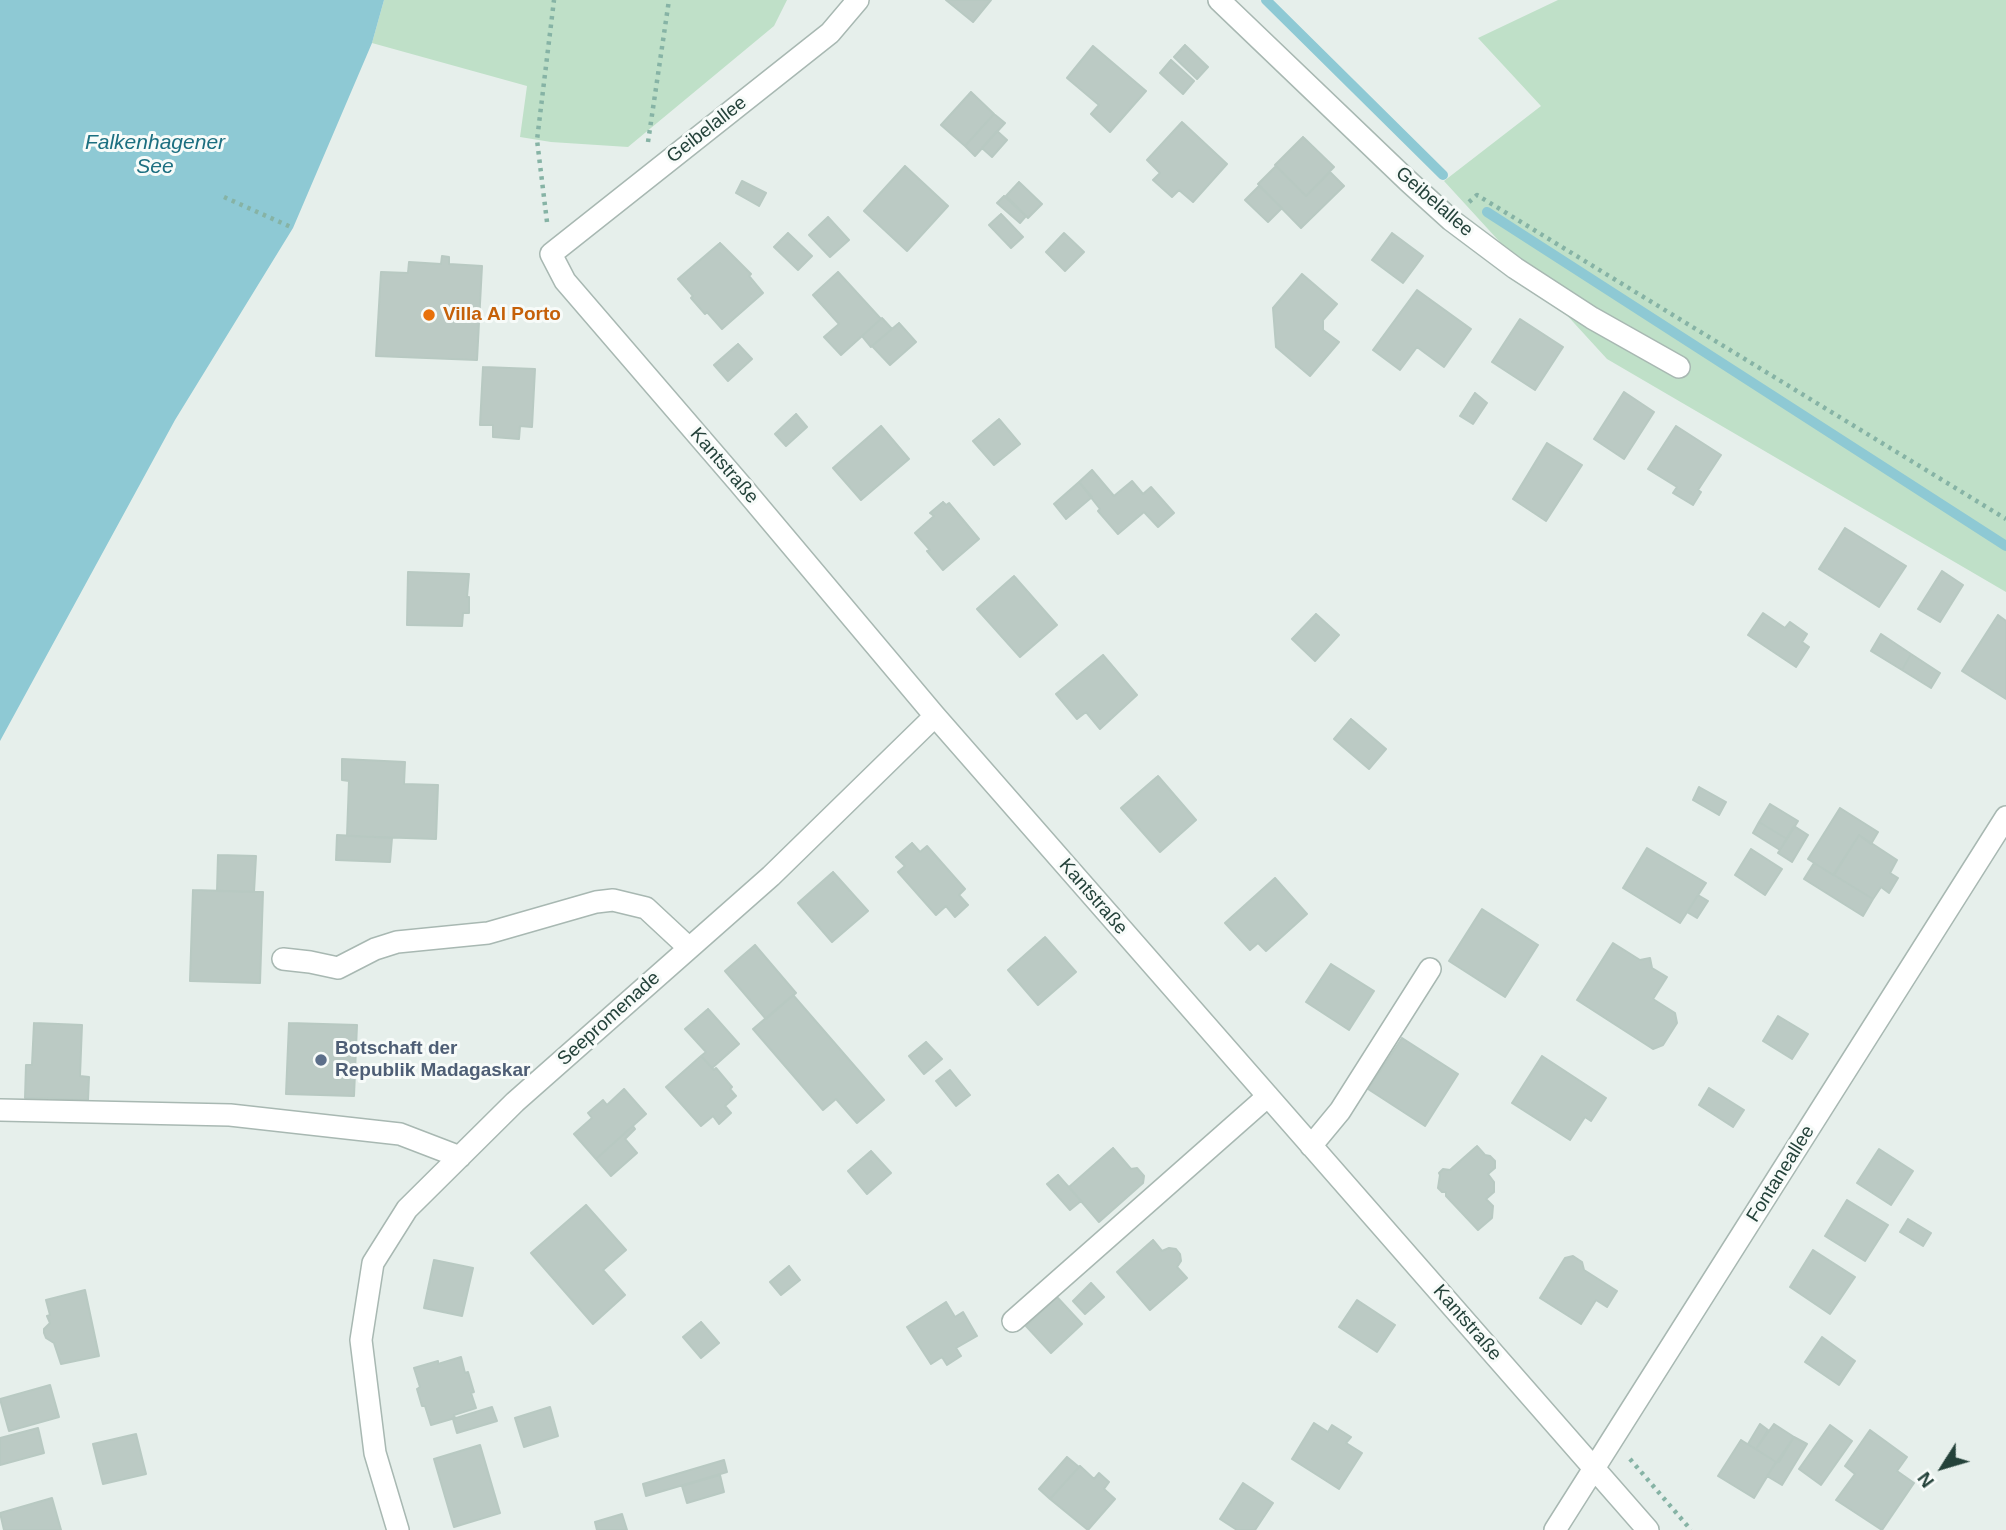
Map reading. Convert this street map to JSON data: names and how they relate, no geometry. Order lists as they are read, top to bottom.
{
  "streets": {
    "street": [
      "Geibelallee",
      "Kantstraße",
      "Seepromenade",
      "Fontaneallee"
    ]
  },
  "crossings": [
    ["Geibelallee", "Kantstraße"],
    ["Kantstraße", "Seepromenade"],
    ["Kantstraße", "Fontaneallee"]
  ],
  "water": ["Falkenhagener See"],
  "places": ["Villa Al Porto", "Botschaft der Republik Madagaskar"],
  "north": "bottom left"
}
